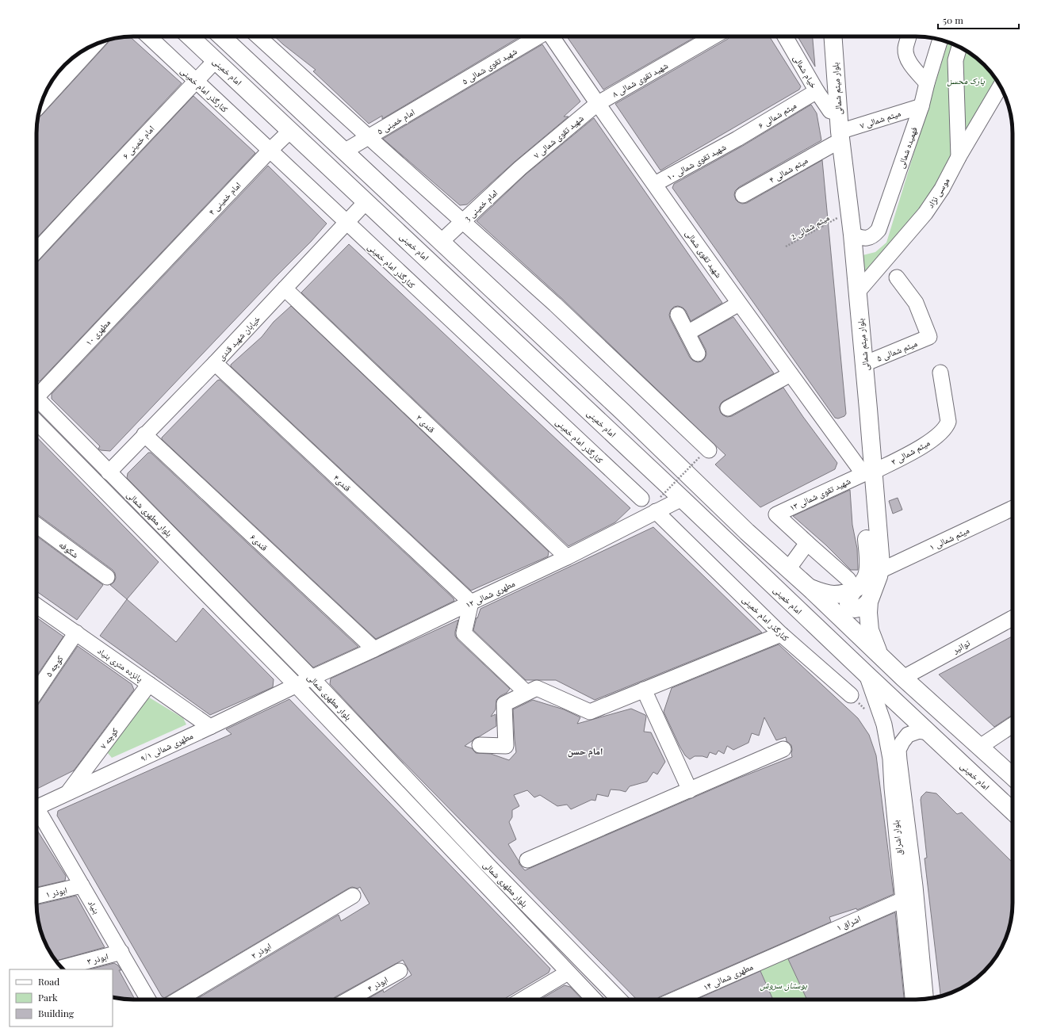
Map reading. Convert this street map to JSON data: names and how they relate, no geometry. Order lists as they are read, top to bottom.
{
  "streets": {
    "main road": ["امام خمینی", "بلوار میثم شمالی"],
    "street": [
      "شهید تقوی شمالی ۵",
      "خیام شمالی",
      "شهید تقوی شمالی ۸",
      "کنارگذر امام خمینی",
      "میثم شمالی ۶",
      "میثم شمالی ۷",
      "امام خمینی ۵",
      "شهید تقوی شمالی ۷",
      "امام خمینی ۶",
      "فهمیده شمالی",
      "شهید تقوی شمالی ۱۰",
      "میثم شمالی ۴",
      "موسی نژاد",
      "امام خمینی ۴",
      "امام خمینی 3",
      "شهید تقوی شمالی",
      "مطهری ۱۰",
      "خیابان شهید قندی",
      "میثم شمالی ۵",
      "قندی ۲",
      "میثم شمالی ۳",
      "قندی۴",
      "شهید تقوی شمالی ۱۳",
      "بلوار مطهری شمالی",
      "میثم شمالی ۱",
      "قندی۶",
      "شکوفه",
      "مطهری شمالی ۱۲",
      "توانیر",
      "پانزده متری بنیاد",
      "کوچه ۵",
      "کوچه ۷",
      "مطهری شمالی ۹/۱",
      "بلوار اشراق",
      "ابوذر ۱",
      "بنیاد",
      "اشراق ۱",
      "ابوذر ۲",
      "ابوذر ۳",
      "مطهری شمالی ۱۴",
      "ابوذر ۴"
    ],
    "path": ["میثم شمالی 2"]
  },
  "crossings": [
    ["شهید تقوی شمالی ۵", "امام خمینی ۵"],
    ["امام خمینی", "امام خمینی ۶"],
    ["امام خمینی", "امام خمینی ۴"],
    ["امام خمینی", "خیابان شهید قندی"],
    ["امام خمینی", "مطهری شمالی ۱۲"],
    ["امام خمینی", "بلوار اشراق"],
    ["خیام شمالی", "بلوار میثم شمالی"],
    ["خیام شمالی", "میثم شمالی ۶"],
    ["شهید تقوی شمالی ۸", "شهید تقوی شمالی ۷"],
    ["شهید تقوی شمالی ۸", "شهید تقوی شمالی"],
    ["بلوار میثم شمالی", "میثم شمالی ۷"],
    ["بلوار میثم شمالی", "فهمیده شمالی"],
    ["بلوار میثم شمالی", "میثم شمالی ۴"],
    ["بلوار میثم شمالی", "موسی نژاد"],
    ["بلوار میثم شمالی", "میثم شمالی 2"],
    ["بلوار میثم شمالی", "شهید تقوی شمالی"],
    ["بلوار میثم شمالی", "میثم شمالی ۵"],
    ["بلوار میثم شمالی", "میثم شمالی ۳"],
    ["بلوار میثم شمالی", "شهید تقوی شمالی ۱۳"],
    ["بلوار میثم شمالی", "میثم شمالی ۱"],
    ["کنارگذر امام خمینی", "امام خمینی ۶"],
    ["کنارگذر امام خمینی", "امام خمینی ۴"],
    ["کنارگذر امام خمینی", "خیابان شهید قندی"],
    ["کنارگذر امام خمینی", "مطهری شمالی ۱۲"],
    ["میثم شمالی ۶", "شهید تقوی شمالی ۱۰"],
    ["میثم شمالی ۷", "فهمیده شمالی"],
    ["میثم شمالی ۷", "میثم شمالی ۴"],
    ["شهید تقوی شمالی ۷", "امام خمینی 3"],
    ["شهید تقوی شمالی ۷", "شهید تقوی شمالی"],
    ["شهید تقوی شمالی ۱۰", "شهید تقوی شمالی"],
    ["امام خمینی ۴", "مطهری ۱۰"],
    ["شهید تقوی شمالی", "میثم شمالی ۳"],
    ["شهید تقوی شمالی", "شهید تقوی شمالی ۱۳"],
    ["خیابان شهید قندی", "قندی ۲"],
    ["خیابان شهید قندی", "قندی۴"],
    ["خیابان شهید قندی", "بلوار مطهری شمالی"],
    ["خیابان شهید قندی", "قندی۶"],
    ["قندی ۲", "مطهری شمالی ۱۲"],
    ["میثم شمالی ۳", "شهید تقوی شمالی ۱۳"],
    ["قندی۴", "مطهری شمالی ۱۲"],
    ["بلوار مطهری شمالی", "مطهری شمالی ۱۲"],
    ["بلوار مطهری شمالی", "مطهری شمالی ۹/۱"],
    ["قندی۶", "مطهری شمالی ۱۲"],
    ["مطهری شمالی ۱۲", "مطهری شمالی ۹/۱"],
    ["پانزده متری بنیاد", "کوچه ۵"],
    ["پانزده متری بنیاد", "کوچه ۷"],
    ["پانزده متری بنیاد", "مطهری شمالی ۹/۱"],
    ["کوچه ۷", "مطهری شمالی ۹/۱"],
    ["بلوار اشراق", "اشراق ۱"],
    ["ابوذر ۱", "بنیاد"],
    ["بنیاد", "ابوذر ۳"],
    ["اشراق ۱", "مطهری شمالی ۱۴"]
  ],
  "districts": ["امام حسن"],
  "parks": ["پارک محسن", "بوستان سروش"],
  "legend": ["Road", "Park", "Building"],
  "scale_bar": "50 m"
}
